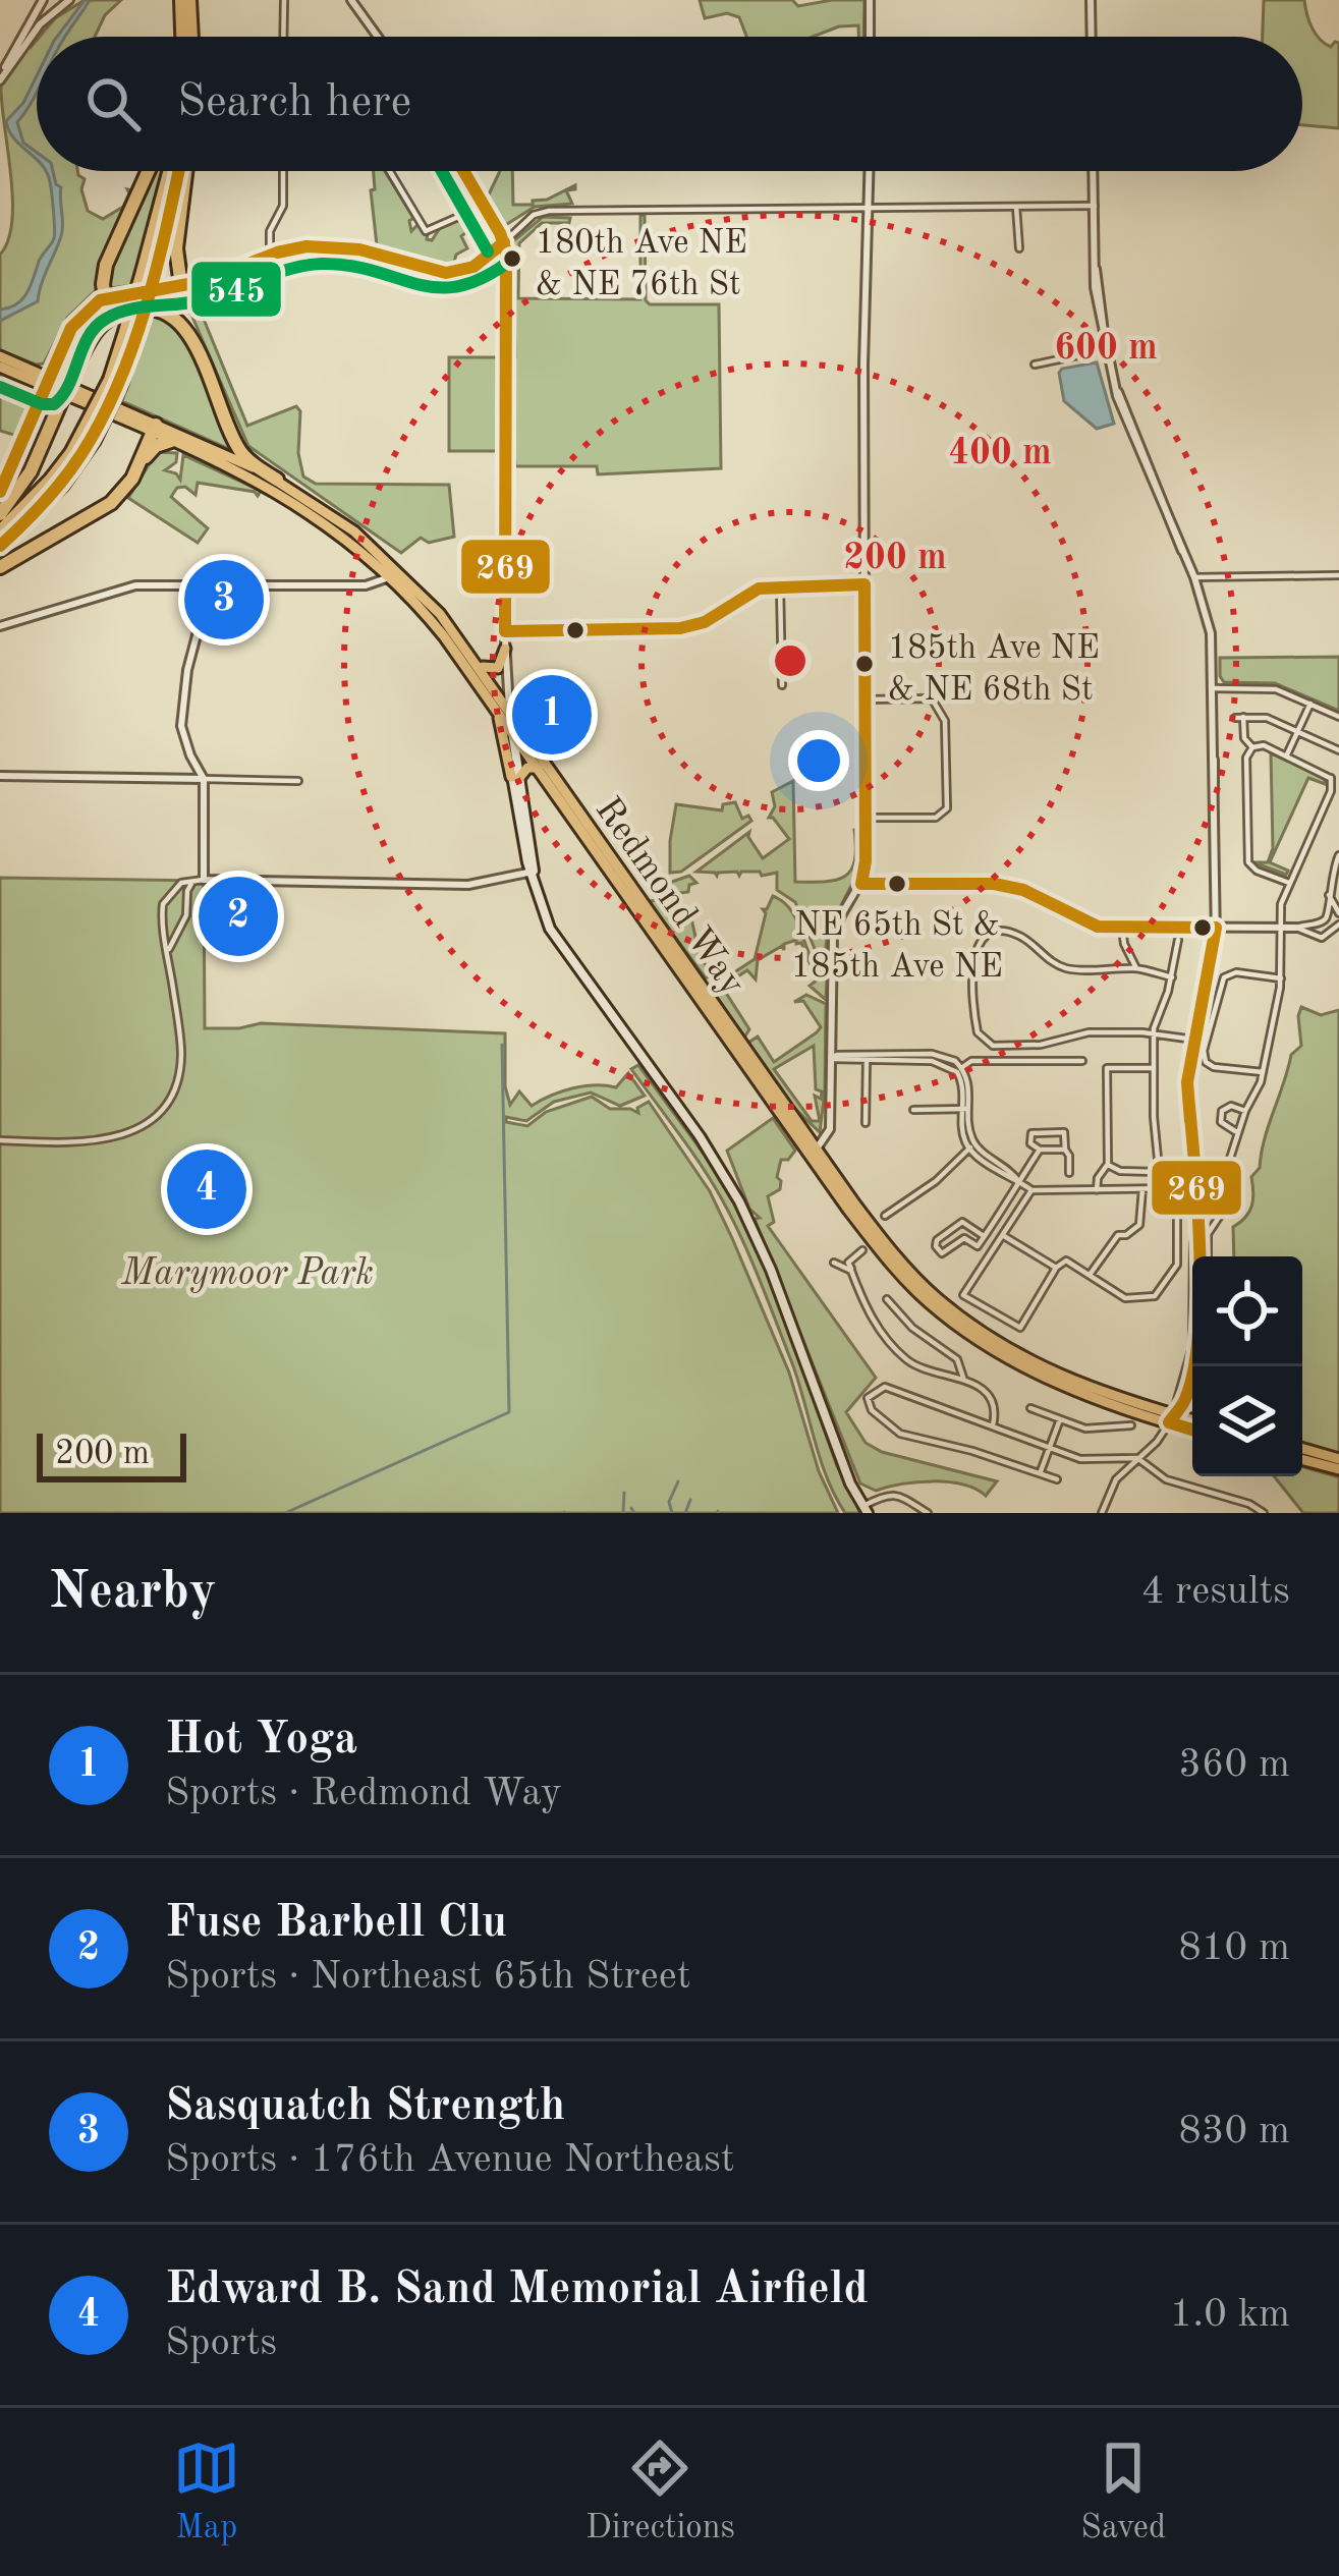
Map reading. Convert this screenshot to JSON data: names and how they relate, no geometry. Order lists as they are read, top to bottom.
{
  "streets": {
    "main road": ["Redmond Way"]
  },
  "parks": ["Marymoor Park"],
  "places": ["180th Ave NE & NE 76th St", "185th Ave NE & NE 68th St", "NE 65th St & 185th Ave NE"],
  "lines": ["transit line 269", "transit line 545"],
  "scale_bar": "200 m",
  "page": {
    "search": "Search here",
    "pins": [
      "3",
      "1",
      "2",
      "4"
    ],
    "scale": "200 m",
    "heading": ["Nearby", "4 results"],
    "list": [
      {
        "mark": "1",
        "name": "Hot Yoga",
        "note": "Sports · Redmond Way",
        "value": "360 m"
      },
      {
        "mark": "2",
        "name": "Fuse Barbell Clu",
        "note": "Sports · Northeast 65th Street",
        "value": "810 m"
      },
      {
        "mark": "3",
        "name": "Sasquatch Strength",
        "note": "Sports · 176th Avenue Northeast",
        "value": "830 m"
      },
      {
        "mark": "4",
        "name": "Edward B. Sand Memorial Airfield",
        "note": "Sports",
        "value": "1.0 km"
      }
    ],
    "nav": ["Map", "Directions", "Saved"]
  },
  "rings": ["600 m", "400 m", "200 m"]
}
